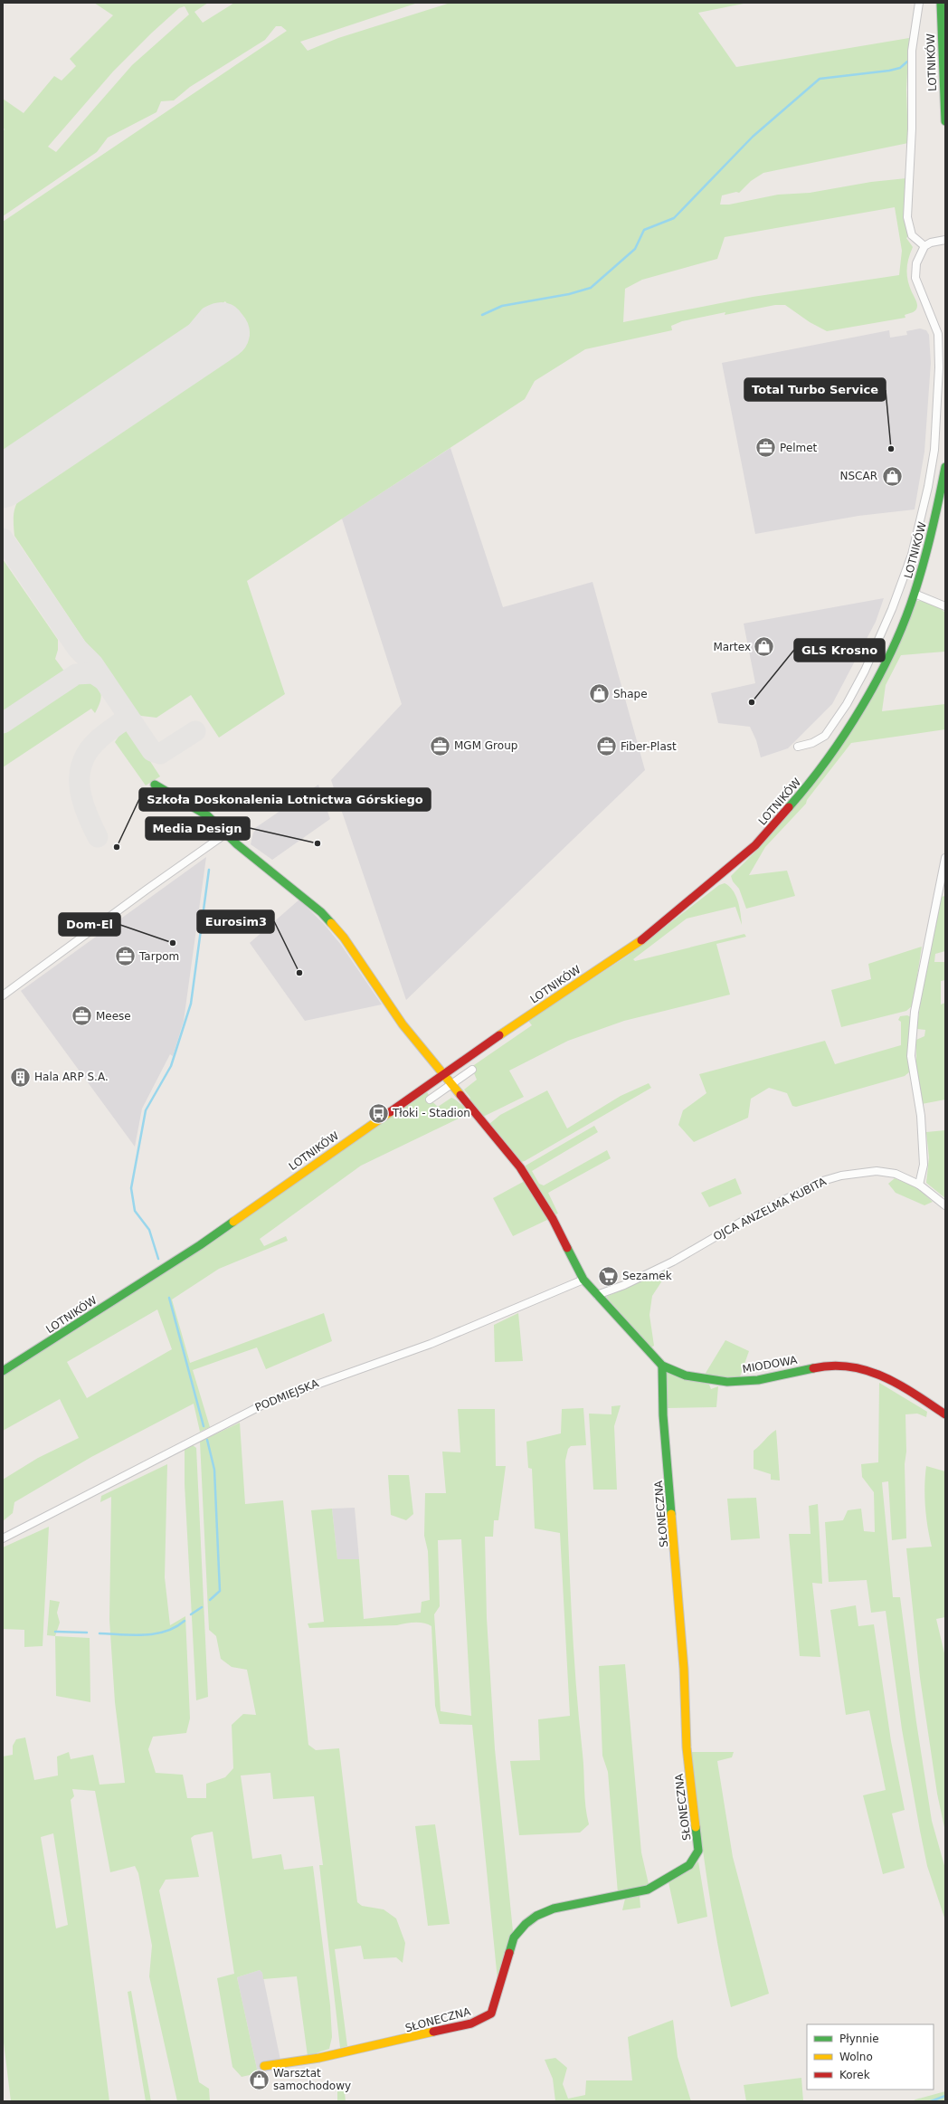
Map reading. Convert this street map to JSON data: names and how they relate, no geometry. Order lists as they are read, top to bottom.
{
  "streets": {
    "street": [
      "LOTNIKÓW",
      "OJCA ANZELMA KUBITA",
      "MIODOWA",
      "PODMIEJSKA",
      "SŁONECZNA"
    ]
  },
  "crossings": [
    ["LOTNIKÓW", "MIODOWA"],
    ["OJCA ANZELMA KUBITA", "MIODOWA"],
    ["MIODOWA", "PODMIEJSKA"],
    ["MIODOWA", "SŁONECZNA"]
  ],
  "places": {
    "office": [
      "Pelmet",
      "MGM Group",
      "Fiber-Plast",
      "Tarpom",
      "Meese"
    ],
    "other": [
      "Total Turbo Service",
      "GLS Krosno",
      "Media Design",
      "Szkoła Doskonalenia Lotnictwa Górskiego",
      "Dom-El",
      "Eurosim3"
    ],
    "shop": [
      "NSCAR",
      "Martex",
      "Shape",
      "Warsztat samochodowy"
    ],
    "building": ["Hala ARP S.A."],
    "bus stop": ["Tłoki - Stadion"],
    "supermarket": ["Sezamek"]
  },
  "legend": ["Płynnie", "Wolno", "Korek"]
}
